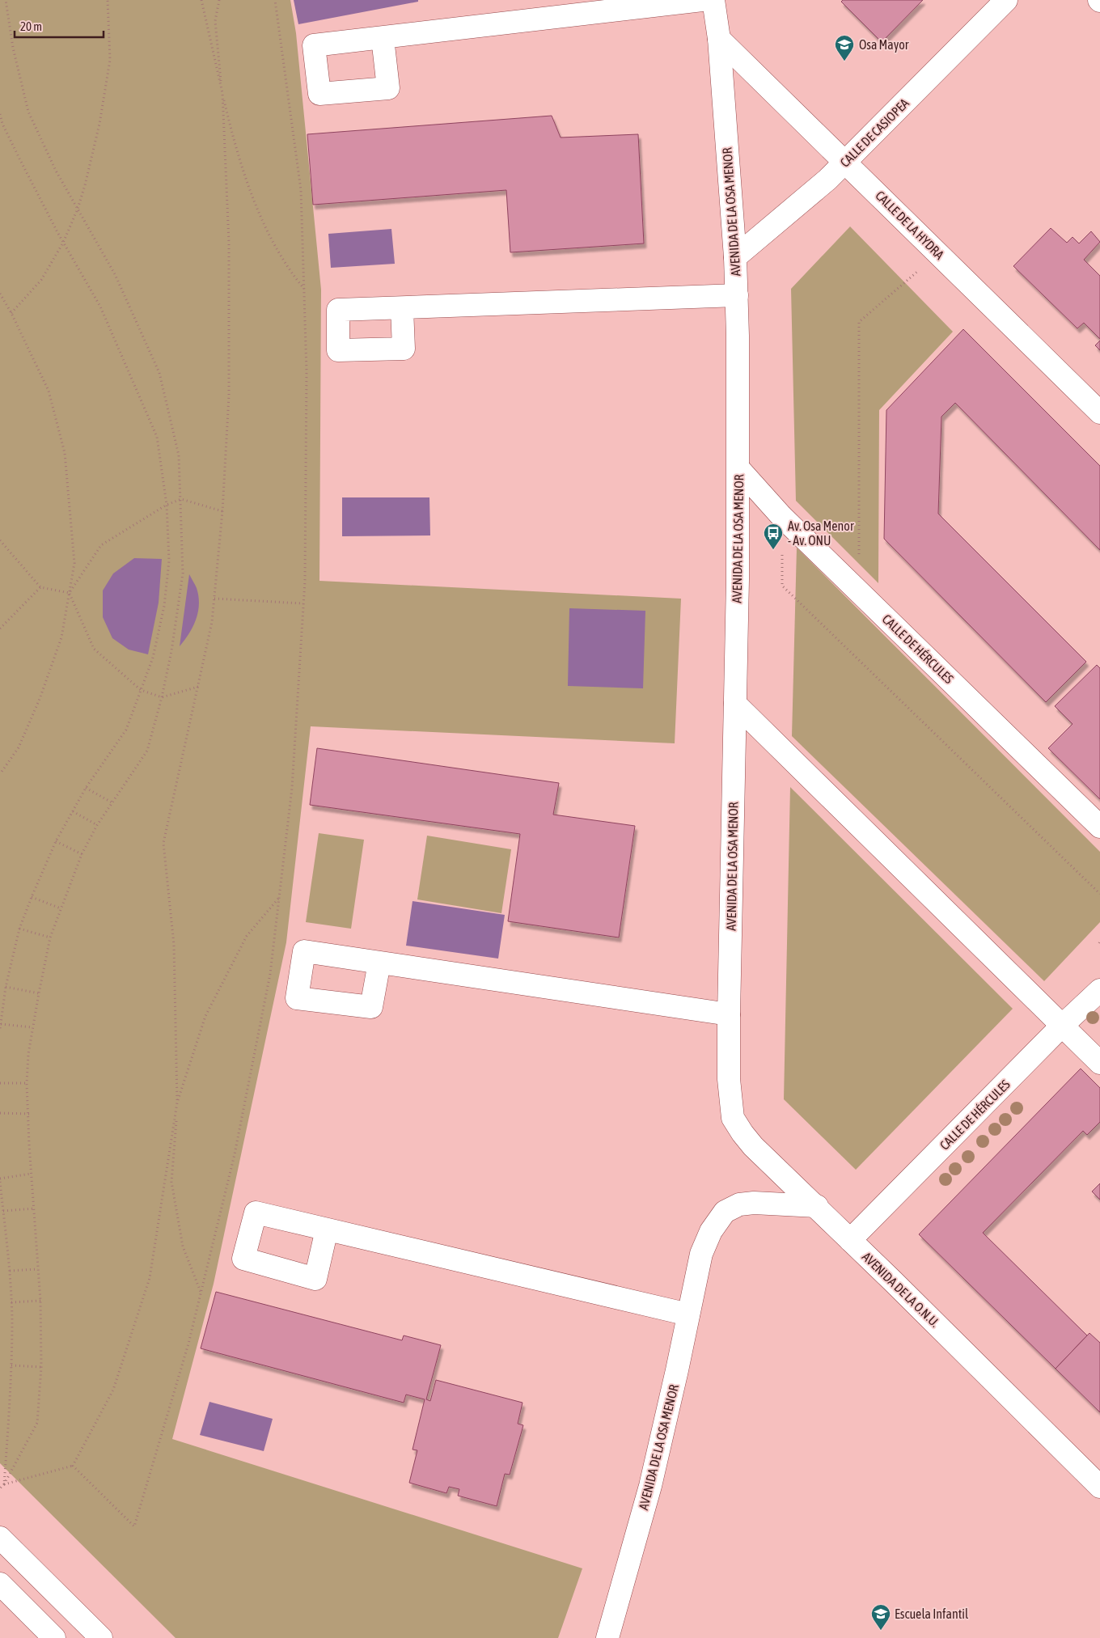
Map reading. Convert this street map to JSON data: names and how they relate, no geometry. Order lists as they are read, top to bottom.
{
  "streets": {
    "street": [
      "CALLE DE CASIOPEA",
      "AVENIDA DE LA OSA MENOR",
      "CALLE DE LA HYDRA",
      "CALLE DE HÉRCULES",
      "AVENIDA DE LA O.N.U."
    ]
  },
  "crossings": [
    ["CALLE DE CASIOPEA", "AVENIDA DE LA OSA MENOR"],
    ["CALLE DE CASIOPEA", "CALLE DE LA HYDRA"],
    ["AVENIDA DE LA OSA MENOR", "CALLE DE LA HYDRA"],
    ["AVENIDA DE LA OSA MENOR", "CALLE DE HÉRCULES"],
    ["AVENIDA DE LA OSA MENOR", "AVENIDA DE LA O.N.U."],
    ["CALLE DE HÉRCULES", "AVENIDA DE LA O.N.U."]
  ],
  "places": {
    "school or university": ["Osa Mayor", "Escuela Infantil"],
    "bus stop": ["Av. Osa Menor - Av. ONU"]
  },
  "scale_bar": "20 m"
}
